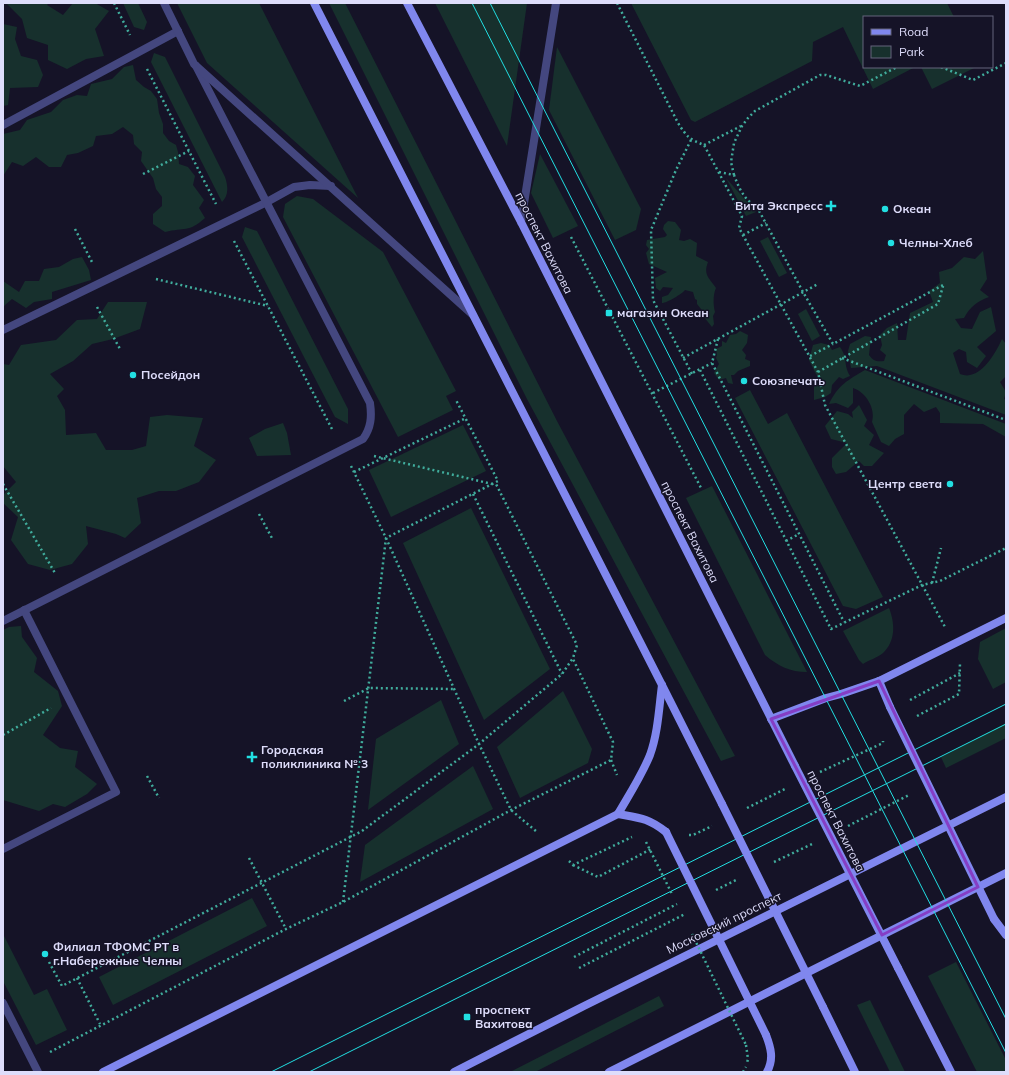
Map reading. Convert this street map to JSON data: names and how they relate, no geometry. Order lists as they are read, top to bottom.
{
  "streets": {
    "main road": ["проспект Вахитова", "Московский проспект"]
  },
  "places": {
    "health": ["Вита Экспресс", "Городская поликлиника № 3"],
    "other": [
      "Океан",
      "Челны-Хлеб",
      "Посейдон",
      "Союзпечать",
      "Центр света",
      "Филиал ТФОМС РТ в г.Набережные Челны"
    ],
    "transit": ["магазин Океан", "проспект Вахитова"]
  },
  "legend": ["Road", "Park"]
}
